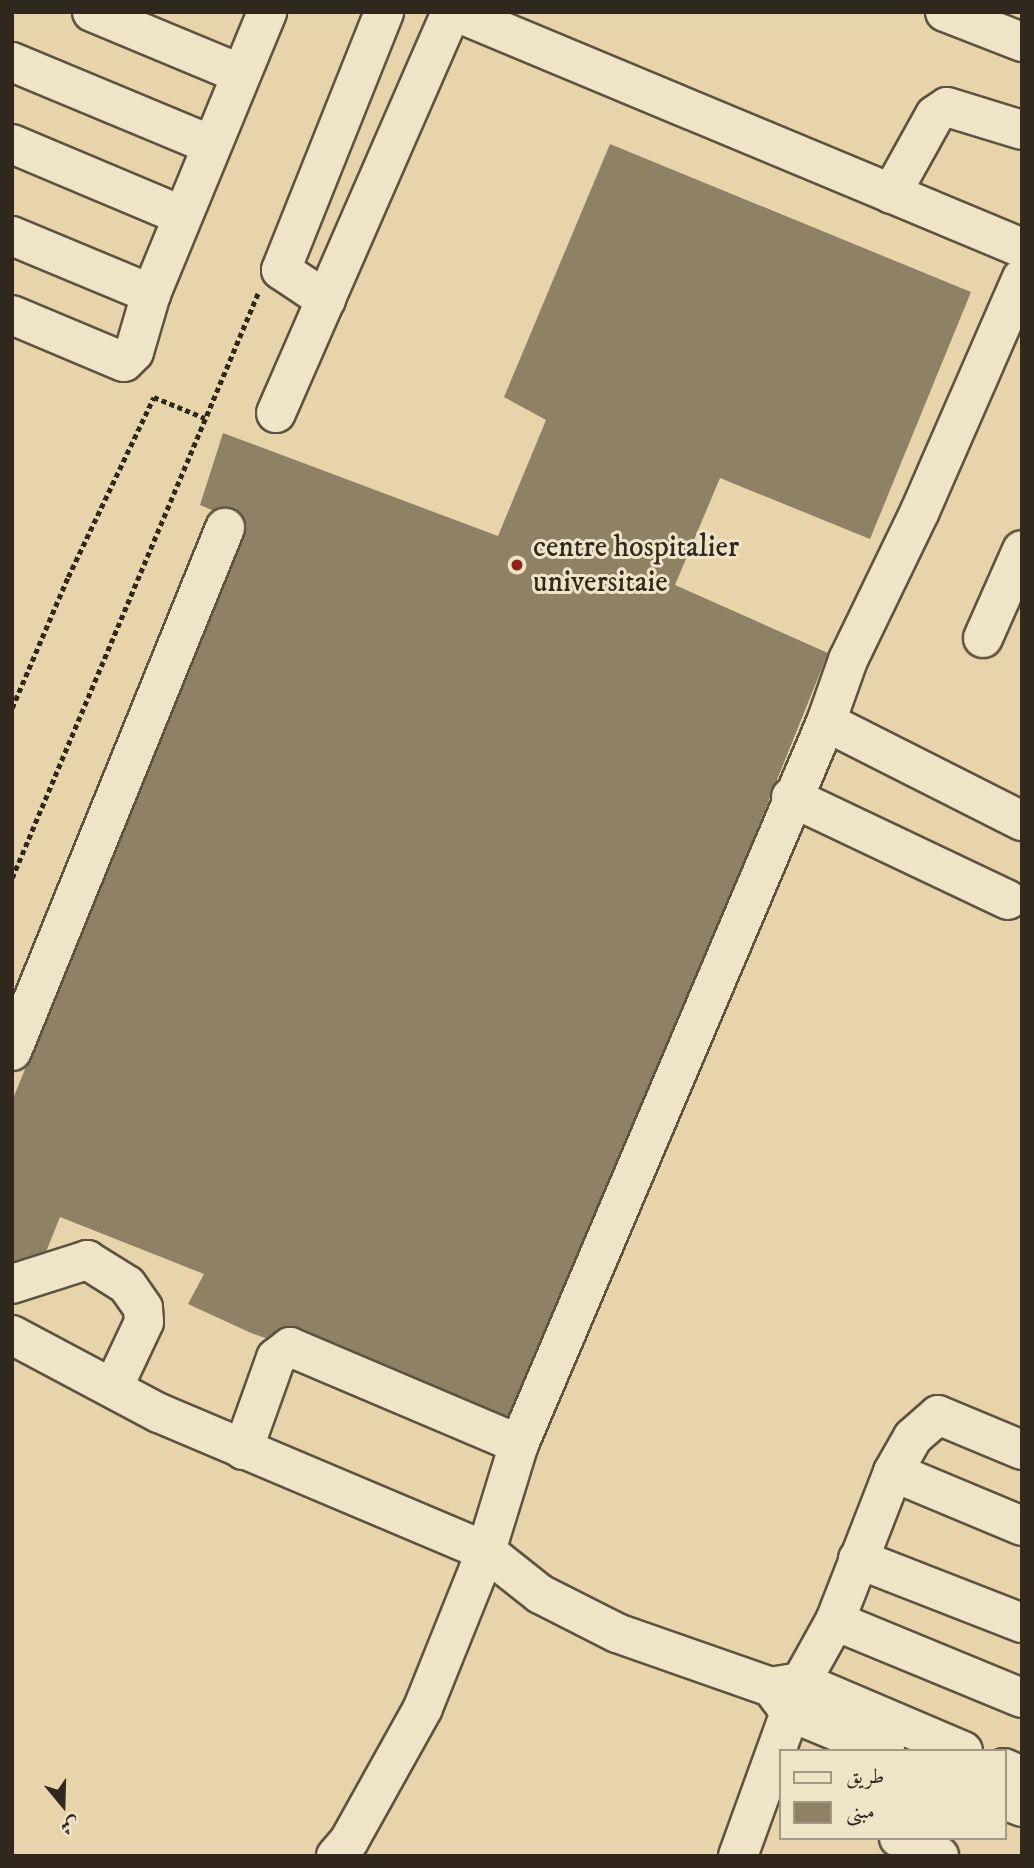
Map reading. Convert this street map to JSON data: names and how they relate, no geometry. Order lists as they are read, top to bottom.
{
  "places": ["centre hospitalier universitaie"],
  "legend": ["طريق", "مبنى"],
  "north": "bottom"
}
